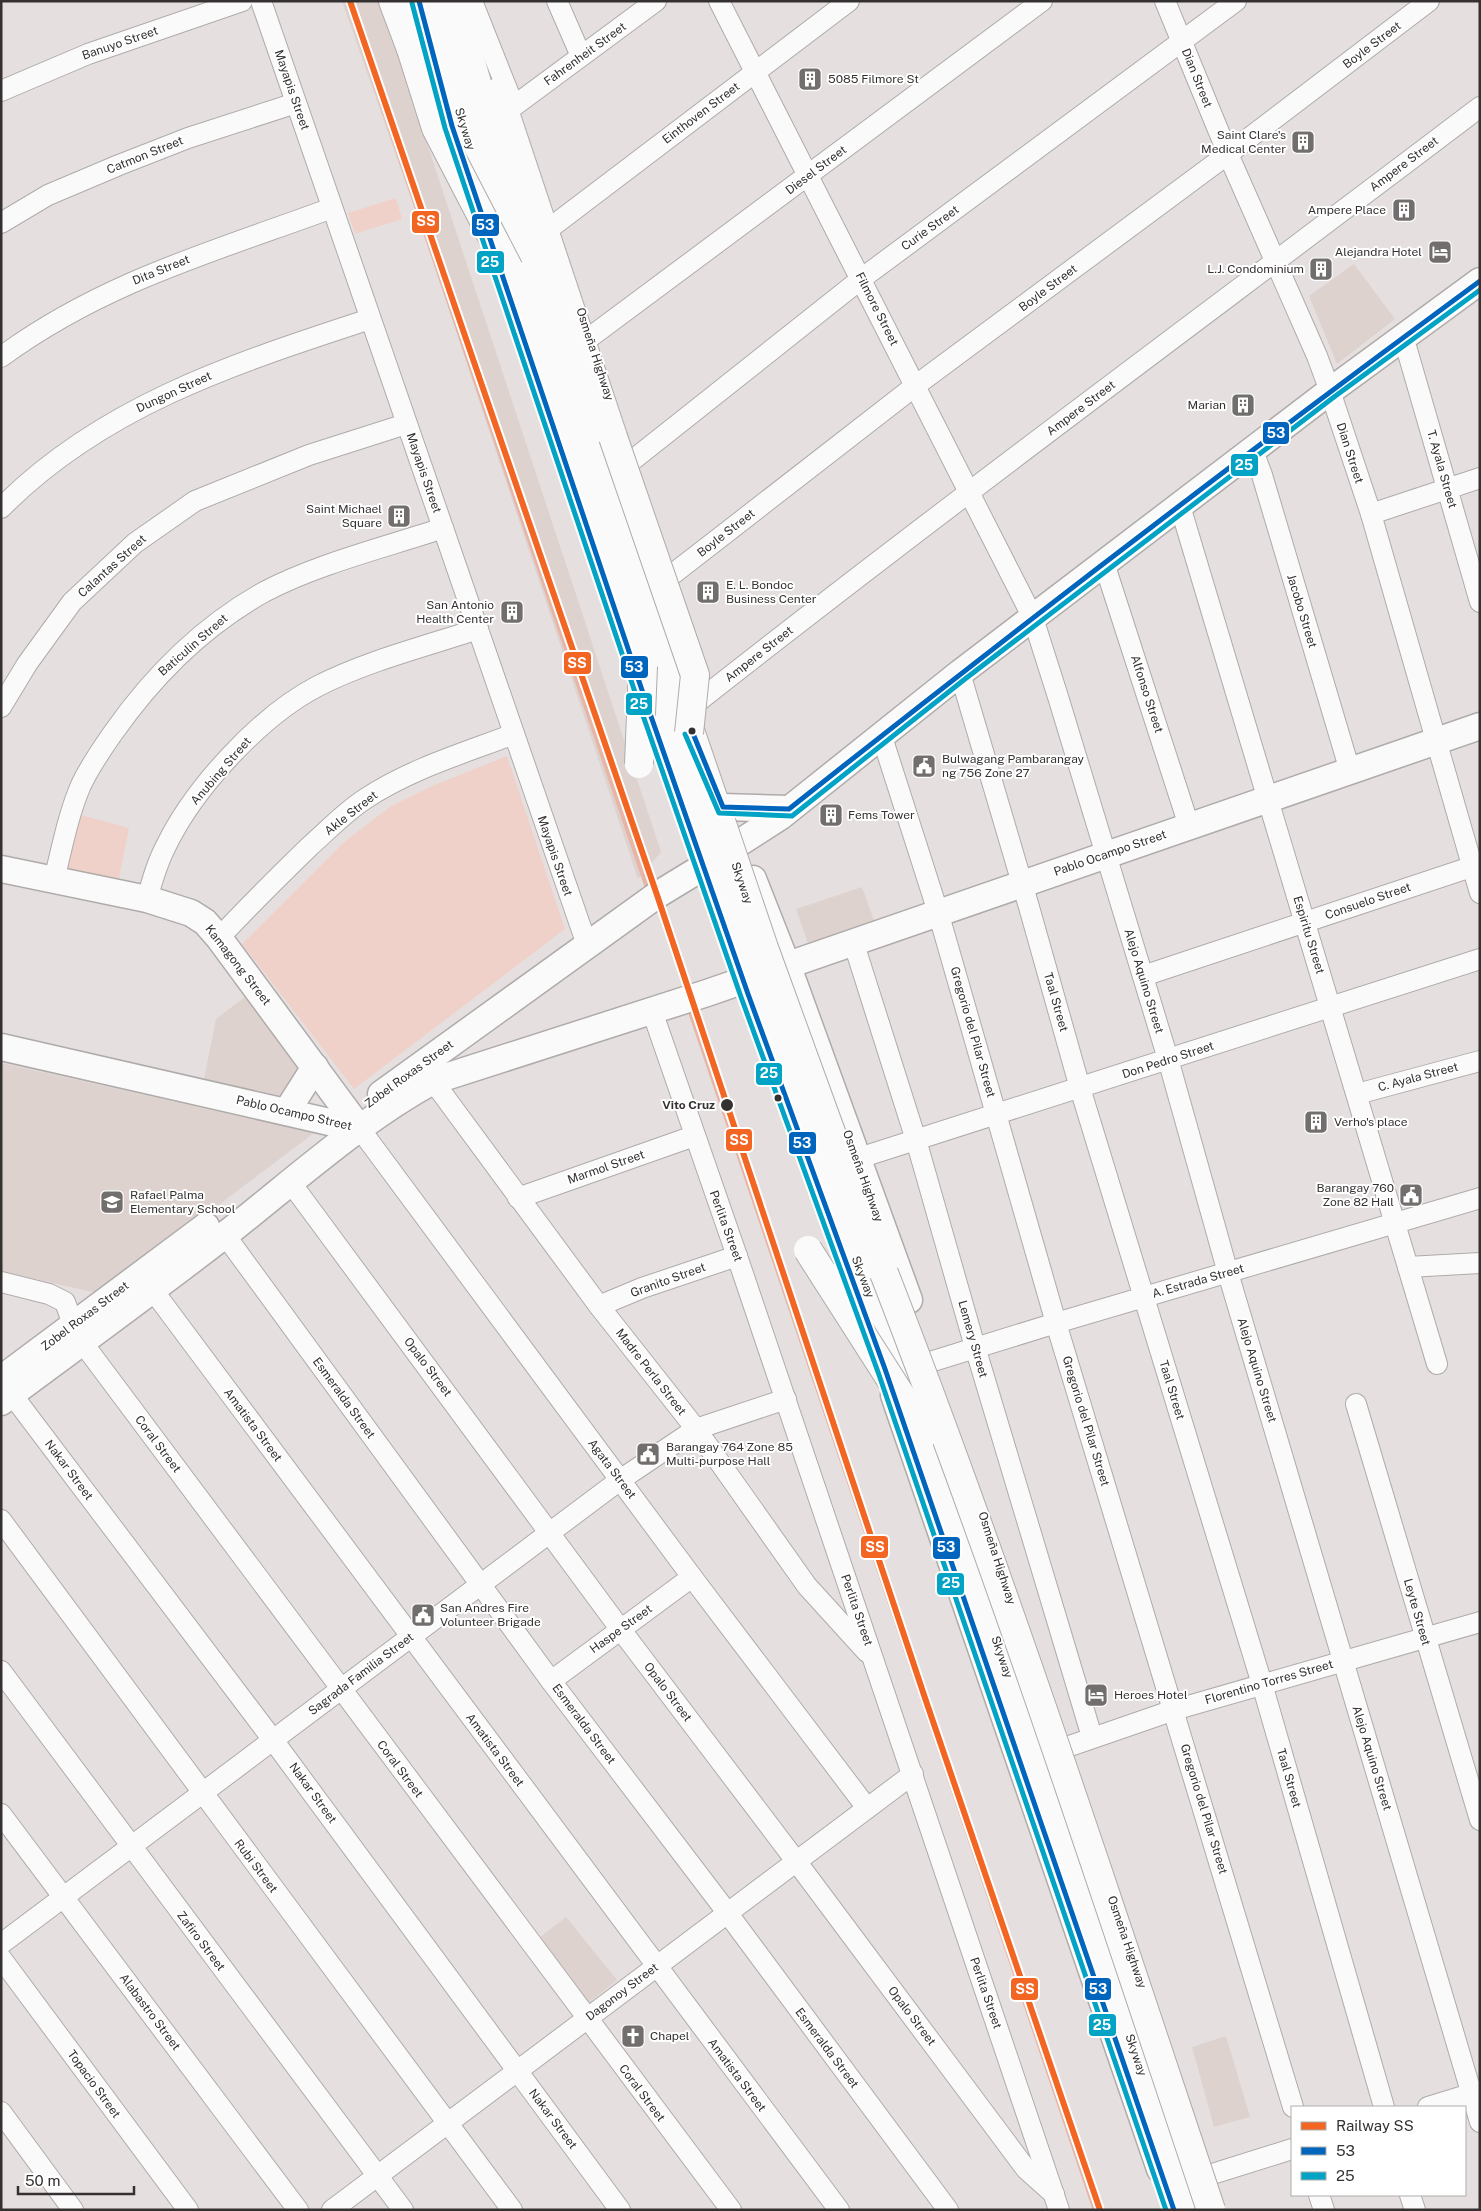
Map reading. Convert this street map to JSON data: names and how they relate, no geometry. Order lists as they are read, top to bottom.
{
  "streets": {
    "highway": ["Skyway"],
    "main road": [
      "Osmeña Highway",
      "Pablo Ocampo Street",
      "Kamagong Street",
      "Zobel Roxas Street"
    ],
    "street": [
      "Banuyo Street",
      "Boyle Street",
      "Fahrenheit Street",
      "Dian Street",
      "Mayapis Street",
      "Einthoven Street",
      "Catmon Street",
      "Ampere Street",
      "Diesel Street",
      "Curie Street",
      "Dita Street",
      "Filmore Street",
      "Dungon Street",
      "T. Ayala Street",
      "Calantas Street",
      "Jacobo Street",
      "Baticulin Street",
      "Alfonso Street",
      "Anubing Street",
      "Akle Street",
      "Consuelo Street",
      "Espiritu Street",
      "Alejo Aquino Street",
      "Taal Street",
      "Gregorio del Pilar Street",
      "Don Pedro Street",
      "C. Ayala Street",
      "Marmol Street",
      "Perlita Street",
      "Granito Street",
      "A. Estrada Street",
      "Lemery Street",
      "Opalo Street",
      "Madre Perla Street",
      "Esmeralda Street",
      "Amatista Street",
      "Coral Street",
      "Agata Street",
      "Nakar Street",
      "Leyte Street",
      "Haspe Street",
      "Sagrada Familia Street",
      "Florentino Torres Street",
      "Rubi Street",
      "Zafiro Street",
      "Dagonoy Street",
      "Alabastro Street",
      "Topacio Street"
    ]
  },
  "crossings": [
    ["Boyle Street", "Dian Street"],
    ["Boyle Street", "Filmore Street"],
    ["Boyle Street", "Osmeña Highway"],
    ["Fahrenheit Street", "Osmeña Highway"],
    ["Dian Street", "Ampere Street"],
    ["Dian Street", "Curie Street"],
    ["Dian Street", "Pablo Ocampo Street"],
    ["Dian Street", "Consuelo Street"],
    ["Dian Street", "Zobel Roxas Street"],
    ["Mayapis Street", "Catmon Street"],
    ["Mayapis Street", "Dita Street"],
    ["Mayapis Street", "Dungon Street"],
    ["Mayapis Street", "Calantas Street"],
    ["Mayapis Street", "Baticulin Street"],
    ["Mayapis Street", "Anubing Street"],
    ["Mayapis Street", "Akle Street"],
    ["Mayapis Street", "Zobel Roxas Street"],
    ["Einthoven Street", "Filmore Street"],
    ["Einthoven Street", "Osmeña Highway"],
    ["Skyway", "Ampere Street"],
    ["Skyway", "Osmeña Highway"],
    ["Ampere Street", "Filmore Street"],
    ["Ampere Street", "Osmeña Highway"],
    ["Diesel Street", "Filmore Street"],
    ["Diesel Street", "Osmeña Highway"],
    ["Curie Street", "Filmore Street"],
    ["Curie Street", "Osmeña Highway"],
    ["Filmore Street", "Alejo Aquino Street"],
    ["Filmore Street", "Zobel Roxas Street"],
    ["Osmeña Highway", "Pablo Ocampo Street"],
    ["Osmeña Highway", "Don Pedro Street"],
    ["Osmeña Highway", "Zobel Roxas Street"],
    ["Osmeña Highway", "A. Estrada Street"],
    ["Osmeña Highway", "Florentino Torres Street"],
    ["T. Ayala Street", "Zobel Roxas Street"],
    ["Jacobo Street", "Pablo Ocampo Street"],
    ["Jacobo Street", "Zobel Roxas Street"],
    ["Baticulin Street", "Kamagong Street"],
    ["Alfonso Street", "Pablo Ocampo Street"],
    ["Alfonso Street", "Zobel Roxas Street"],
    ["Anubing Street", "Kamagong Street"],
    ["Akle Street", "Kamagong Street"],
    ["Pablo Ocampo Street", "Espiritu Street"],
    ["Pablo Ocampo Street", "Kamagong Street"],
    ["Pablo Ocampo Street", "Alejo Aquino Street"],
    ["Pablo Ocampo Street", "Taal Street"],
    ["Pablo Ocampo Street", "Gregorio del Pilar Street"],
    ["Pablo Ocampo Street", "Zobel Roxas Street"],
    ["Pablo Ocampo Street", "Perlita Street"],
    ["Pablo Ocampo Street", "Lemery Street"],
    ["Pablo Ocampo Street", "Madre Perla Street"],
    ["Pablo Ocampo Street", "Agata Street"],
    ["Consuelo Street", "Espiritu Street"],
    ["Consuelo Street", "Alejo Aquino Street"],
    ["Espiritu Street", "Don Pedro Street"],
    ["Espiritu Street", "Zobel Roxas Street"],
    ["Espiritu Street", "C. Ayala Street"],
    ["Espiritu Street", "A. Estrada Street"],
    ["Kamagong Street", "Zobel Roxas Street"],
    ["Kamagong Street", "Agata Street"],
    ["Alejo Aquino Street", "Don Pedro Street"],
    ["Alejo Aquino Street", "Zobel Roxas Street"],
    ["Alejo Aquino Street", "A. Estrada Street"],
    ["Alejo Aquino Street", "Florentino Torres Street"],
    ["Taal Street", "Don Pedro Street"],
    ["Taal Street", "Zobel Roxas Street"],
    ["Taal Street", "A. Estrada Street"],
    ["Taal Street", "Florentino Torres Street"],
    ["Gregorio del Pilar Street", "Don Pedro Street"],
    ["Gregorio del Pilar Street", "Zobel Roxas Street"],
    ["Gregorio del Pilar Street", "A. Estrada Street"],
    ["Gregorio del Pilar Street", "Florentino Torres Street"],
    ["Don Pedro Street", "Lemery Street"],
    ["Zobel Roxas Street", "Opalo Street"],
    ["Zobel Roxas Street", "Esmeralda Street"],
    ["Zobel Roxas Street", "Amatista Street"],
    ["Zobel Roxas Street", "Coral Street"],
    ["Zobel Roxas Street", "Agata Street"],
    ["Zobel Roxas Street", "Nakar Street"],
    ["Marmol Street", "Perlita Street"],
    ["Marmol Street", "Madre Perla Street"],
    ["Perlita Street", "Granito Street"],
    ["Perlita Street", "Opalo Street"],
    ["Perlita Street", "Madre Perla Street"],
    ["Perlita Street", "Sagrada Familia Street"],
    ["Perlita Street", "Dagonoy Street"],
    ["Granito Street", "Madre Perla Street"],
    ["A. Estrada Street", "Lemery Street"],
    ["Lemery Street", "Florentino Torres Street"],
    ["Opalo Street", "Haspe Street"],
    ["Opalo Street", "Sagrada Familia Street"],
    ["Opalo Street", "Dagonoy Street"],
    ["Madre Perla Street", "Sagrada Familia Street"],
    ["Esmeralda Street", "Haspe Street"],
    ["Esmeralda Street", "Sagrada Familia Street"],
    ["Esmeralda Street", "Dagonoy Street"],
    ["Amatista Street", "Sagrada Familia Street"],
    ["Amatista Street", "Dagonoy Street"],
    ["Coral Street", "Sagrada Familia Street"],
    ["Coral Street", "Dagonoy Street"],
    ["Agata Street", "Haspe Street"],
    ["Agata Street", "Sagrada Familia Street"],
    ["Agata Street", "Dagonoy Street"],
    ["Nakar Street", "Sagrada Familia Street"],
    ["Nakar Street", "Dagonoy Street"],
    ["Leyte Street", "Florentino Torres Street"],
    ["Sagrada Familia Street", "Rubi Street"],
    ["Sagrada Familia Street", "Zafiro Street"],
    ["Sagrada Familia Street", "Alabastro Street"],
    ["Rubi Street", "Dagonoy Street"],
    ["Zafiro Street", "Dagonoy Street"]
  ],
  "places": {
    "building": [
      "5085 Filmore St",
      "Saint Clare's Medical Center",
      "Ampere Place",
      "L.J. Condominium",
      "Marian",
      "Saint Michael Square",
      "E. L. Bondoc Business Center",
      "San Antonio Health Center",
      "Fems Tower",
      "Verho's place"
    ],
    "hotel": ["Alejandra Hotel", "Heroes Hotel"],
    "public building": [
      "Bulwagang Pambarangay ng 756 Zone 27",
      "Barangay 760 Zone 82 Hall",
      "Barangay 764 Zone 85 Multi-purpose Hall",
      "San Andres Fire Volunteer Brigade"
    ],
    "other": ["Vito Cruz"],
    "school or university": ["Rafael Palma Elementary School"],
    "church": ["Chapel"]
  },
  "lines": ["rail line SS", "transit line 53", "transit line 25"],
  "legend": ["Railway SS", "53", "25"],
  "scale_bar": "50 m"
}
